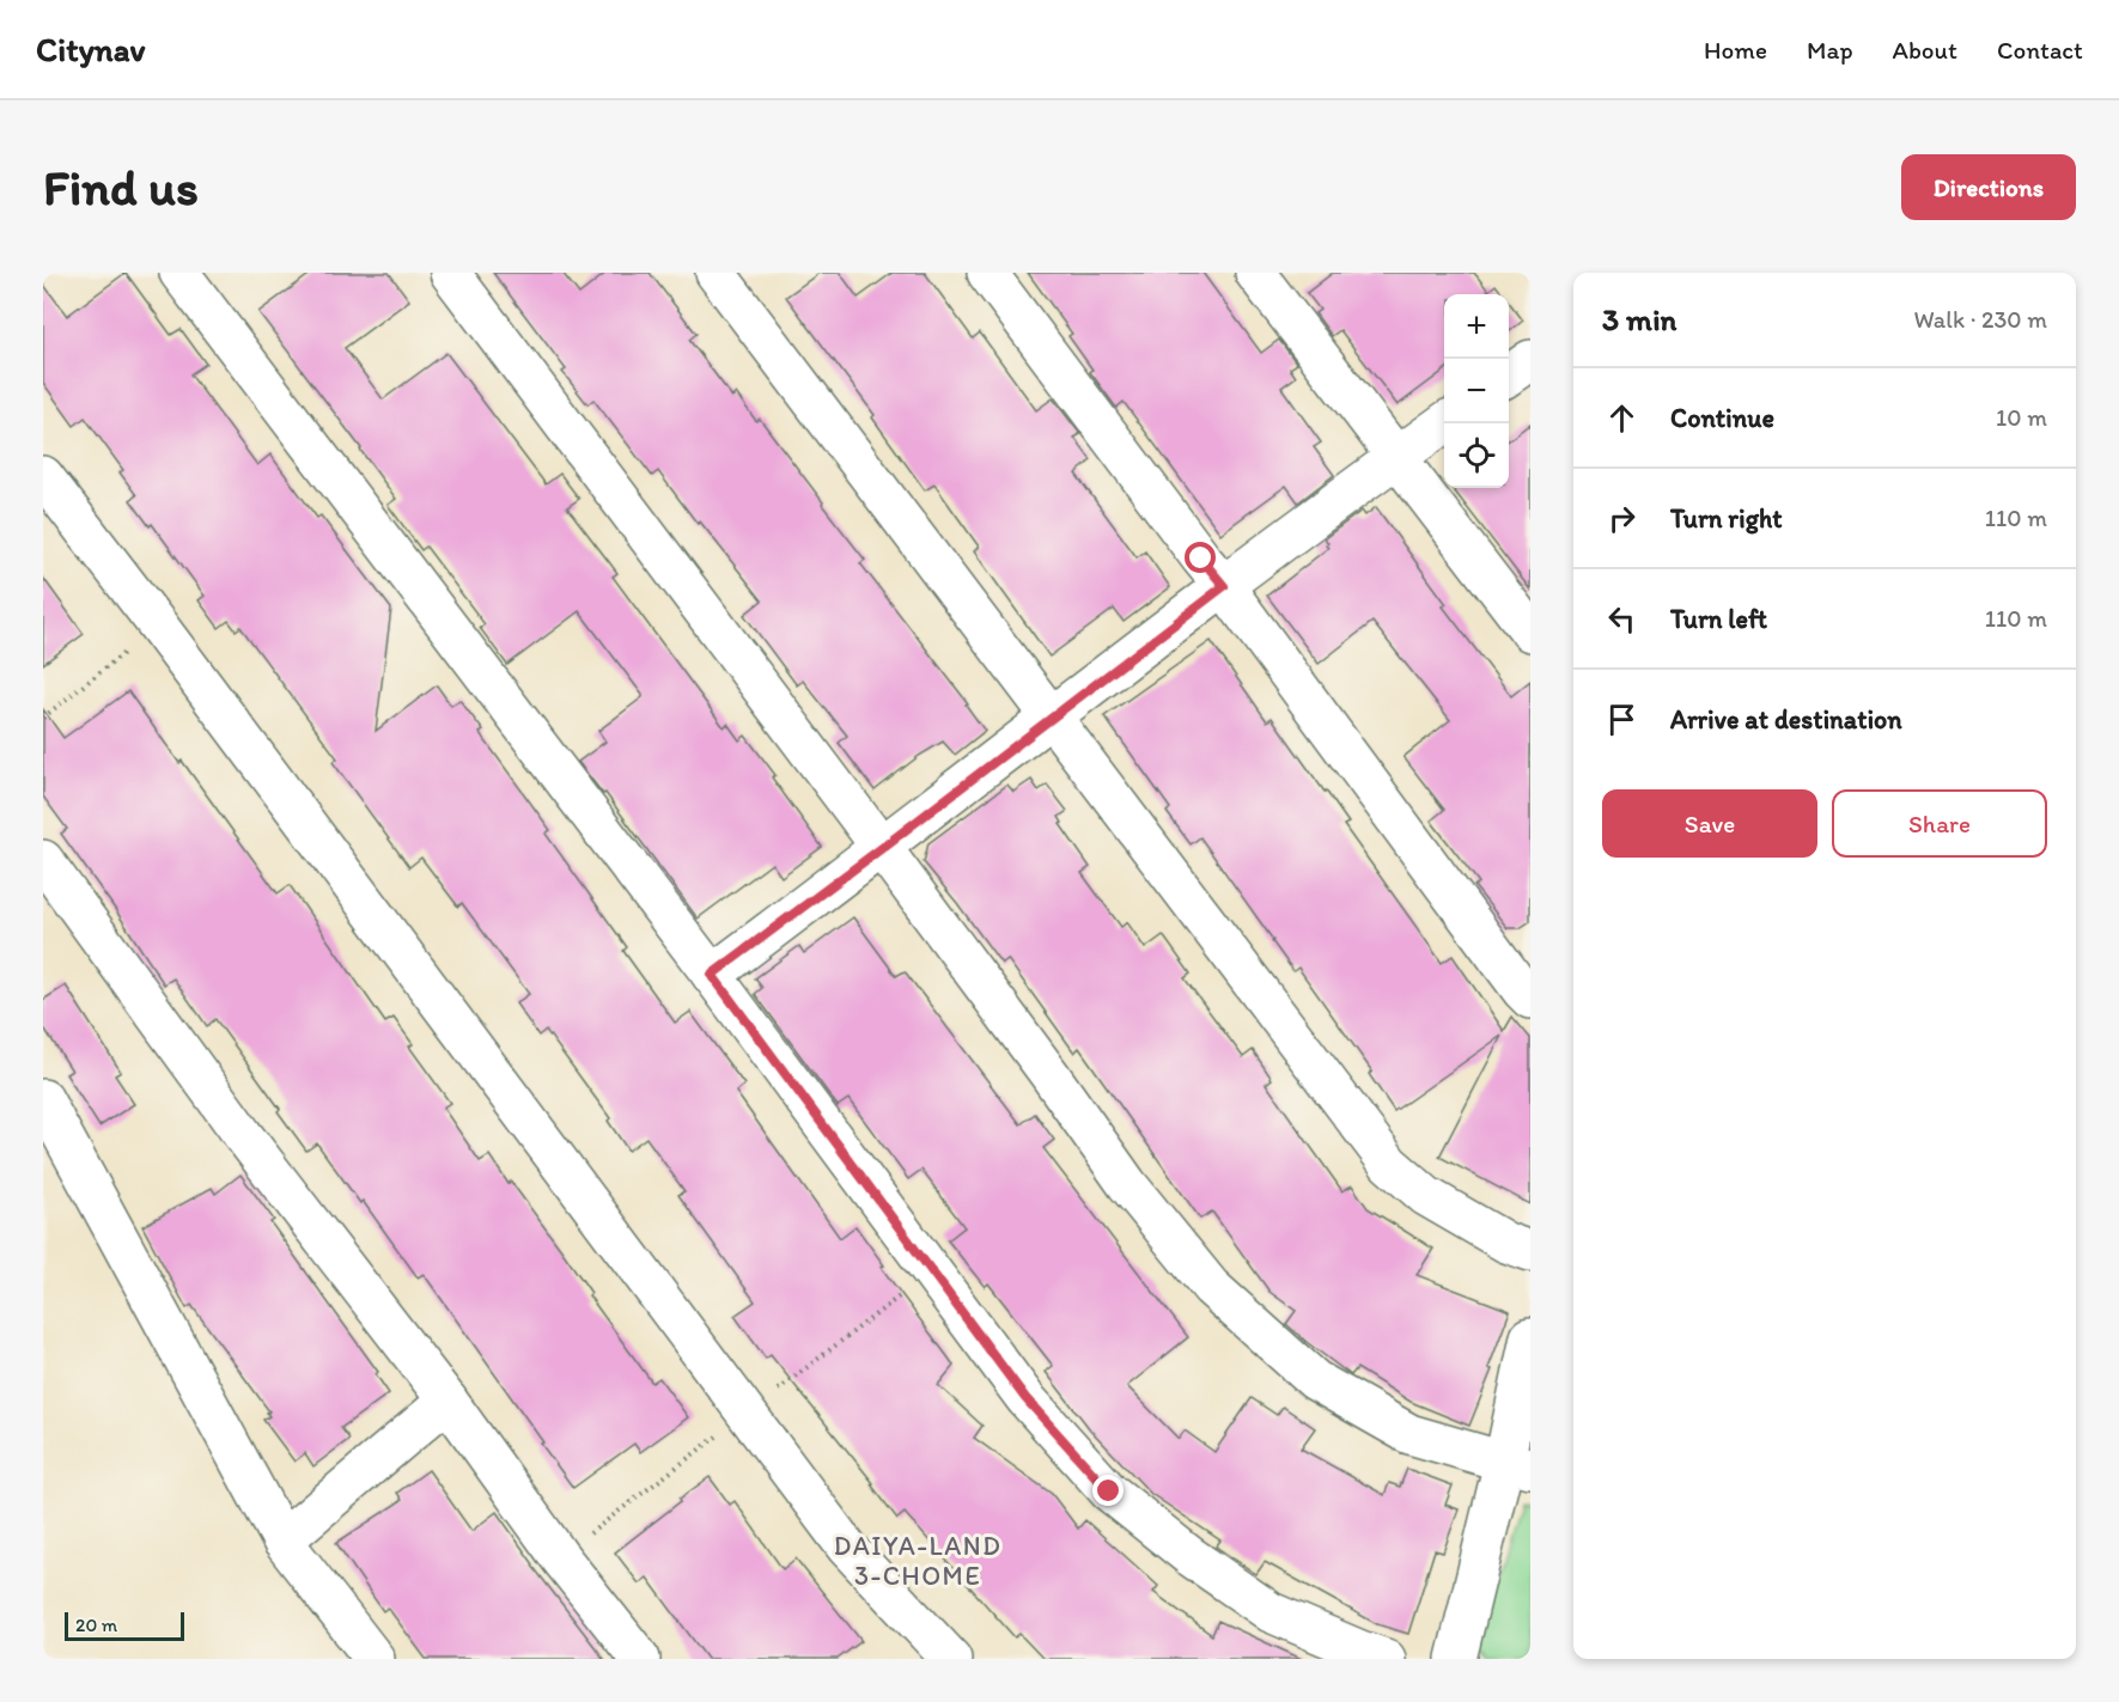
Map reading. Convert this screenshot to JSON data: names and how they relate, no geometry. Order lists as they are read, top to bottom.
{
  "districts": ["DAIYA-LAND 3-CHOME"],
  "scale_bar": "20 m",
  "page": {
    "header": "Citynav",
    "nav": [
      "Home",
      "Map",
      "About",
      "Contact"
    ],
    "buttons": [
      "Directions",
      ["Save", "Share"]
    ],
    "title": "Find us",
    "heading": ["3 min", "Walk · 230 m"],
    "map_buttons": ["+", "−"],
    "list": [
      ["Continue", "10 m"],
      ["Turn right", "110 m"],
      ["Turn left", "110 m"],
      "Arrive at destination"
    ],
    "scale": "20 m"
  }
}
